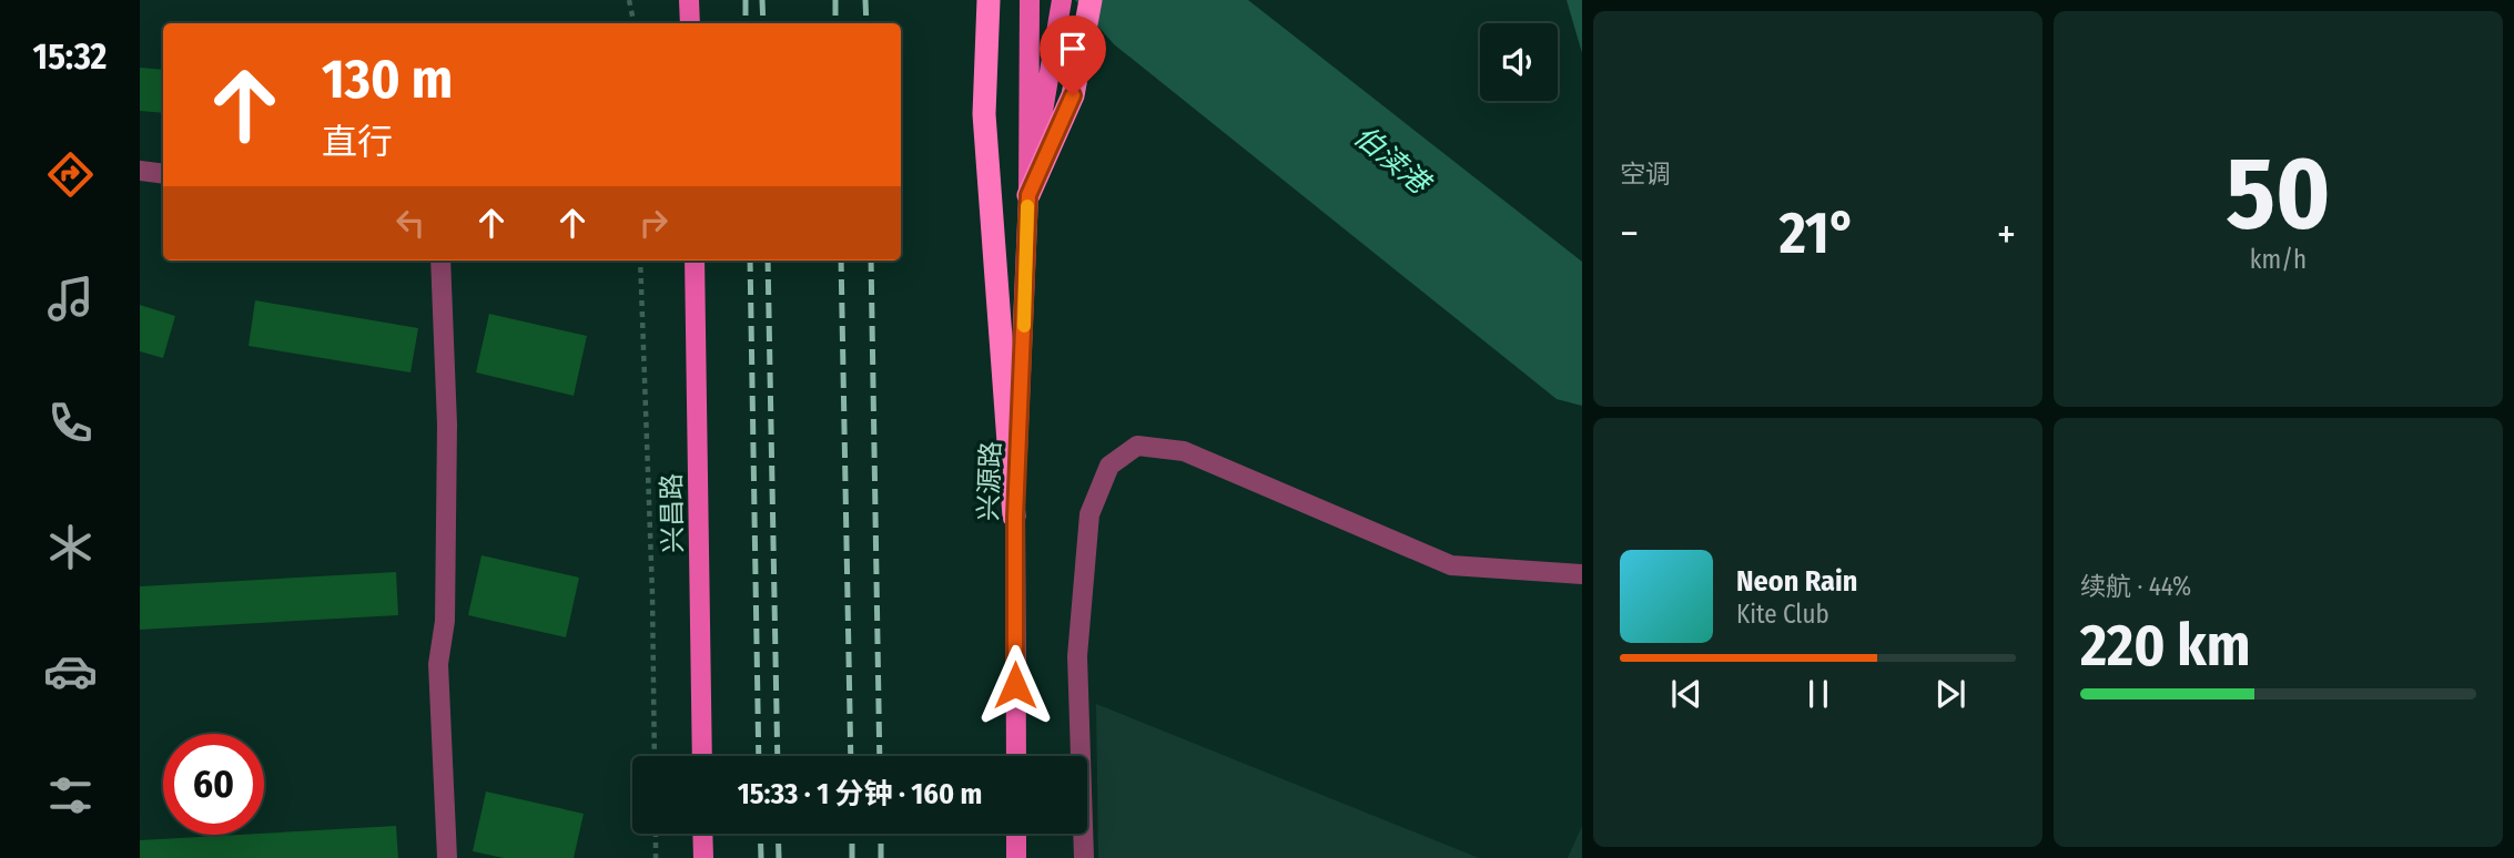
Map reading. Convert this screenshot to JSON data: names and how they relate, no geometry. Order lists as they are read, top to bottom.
{
  "streets": {
    "main road": ["兴源路", "兴昌路"]
  },
  "water": ["伯渎港"],
  "page": {
    "tabs": "15:32",
    "tile": [
      "空调",
      ["50", "km/h"],
      ["续航 · 44%", "220 km"]
    ],
    "turn": ["130 m", "直行"],
    "heat": ["−", "21°", "+"],
    "song": ["Neon Rain", "Kite Club"],
    "limit": "60",
    "trip": "15:33 · 1 分钟 · 160 m"
  }
}
